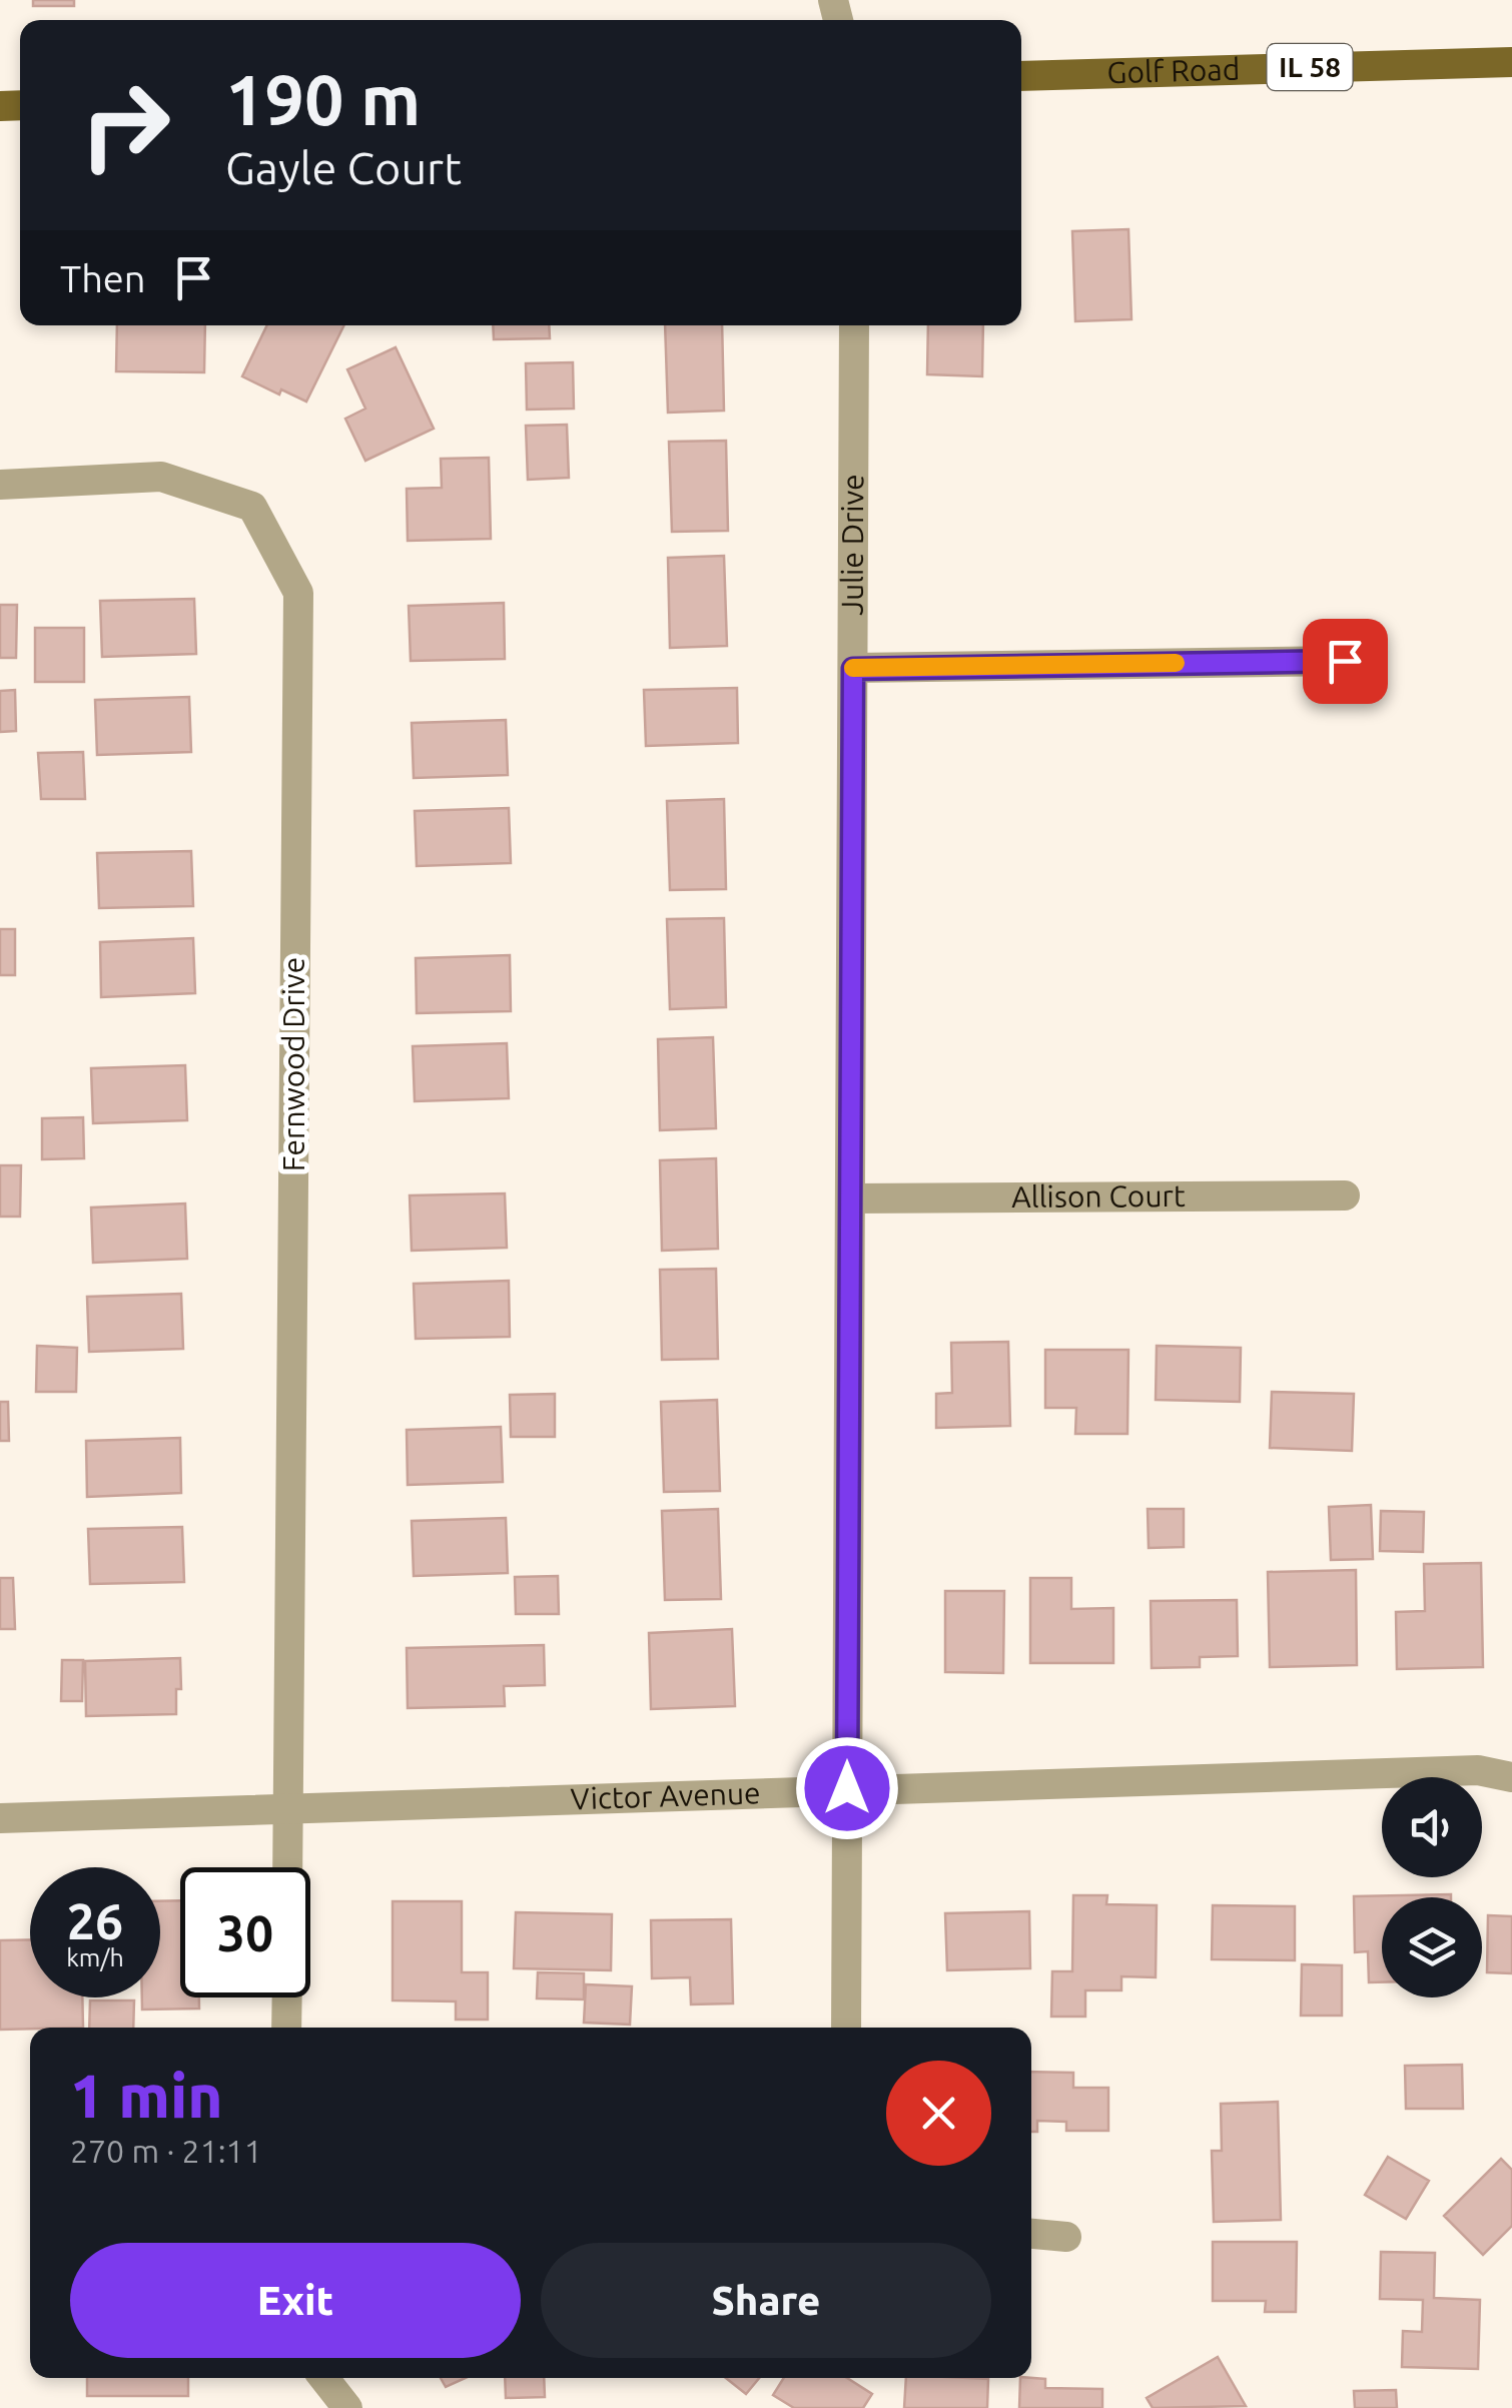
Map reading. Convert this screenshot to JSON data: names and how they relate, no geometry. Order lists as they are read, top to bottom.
{
  "streets": {
    "main road": ["IL 58", "Golf Road"],
    "street": [
      "Julie Drive",
      "Fernwood Drive",
      "Allison Court",
      "Victor Avenue"
    ]
  },
  "crossings": [
    ["Julie Drive", "Allison Court"],
    ["Julie Drive", "Victor Avenue"],
    ["Fernwood Drive", "Victor Avenue"]
  ],
  "page": {
    "turn": ["190 m", "Gayle Court"],
    "then": "Then",
    "speed": "26 km/h",
    "limit": "30",
    "heading": ["1 min", "270 m · 21:11"],
    "buttons": ["Exit", "Share"]
  }
}
